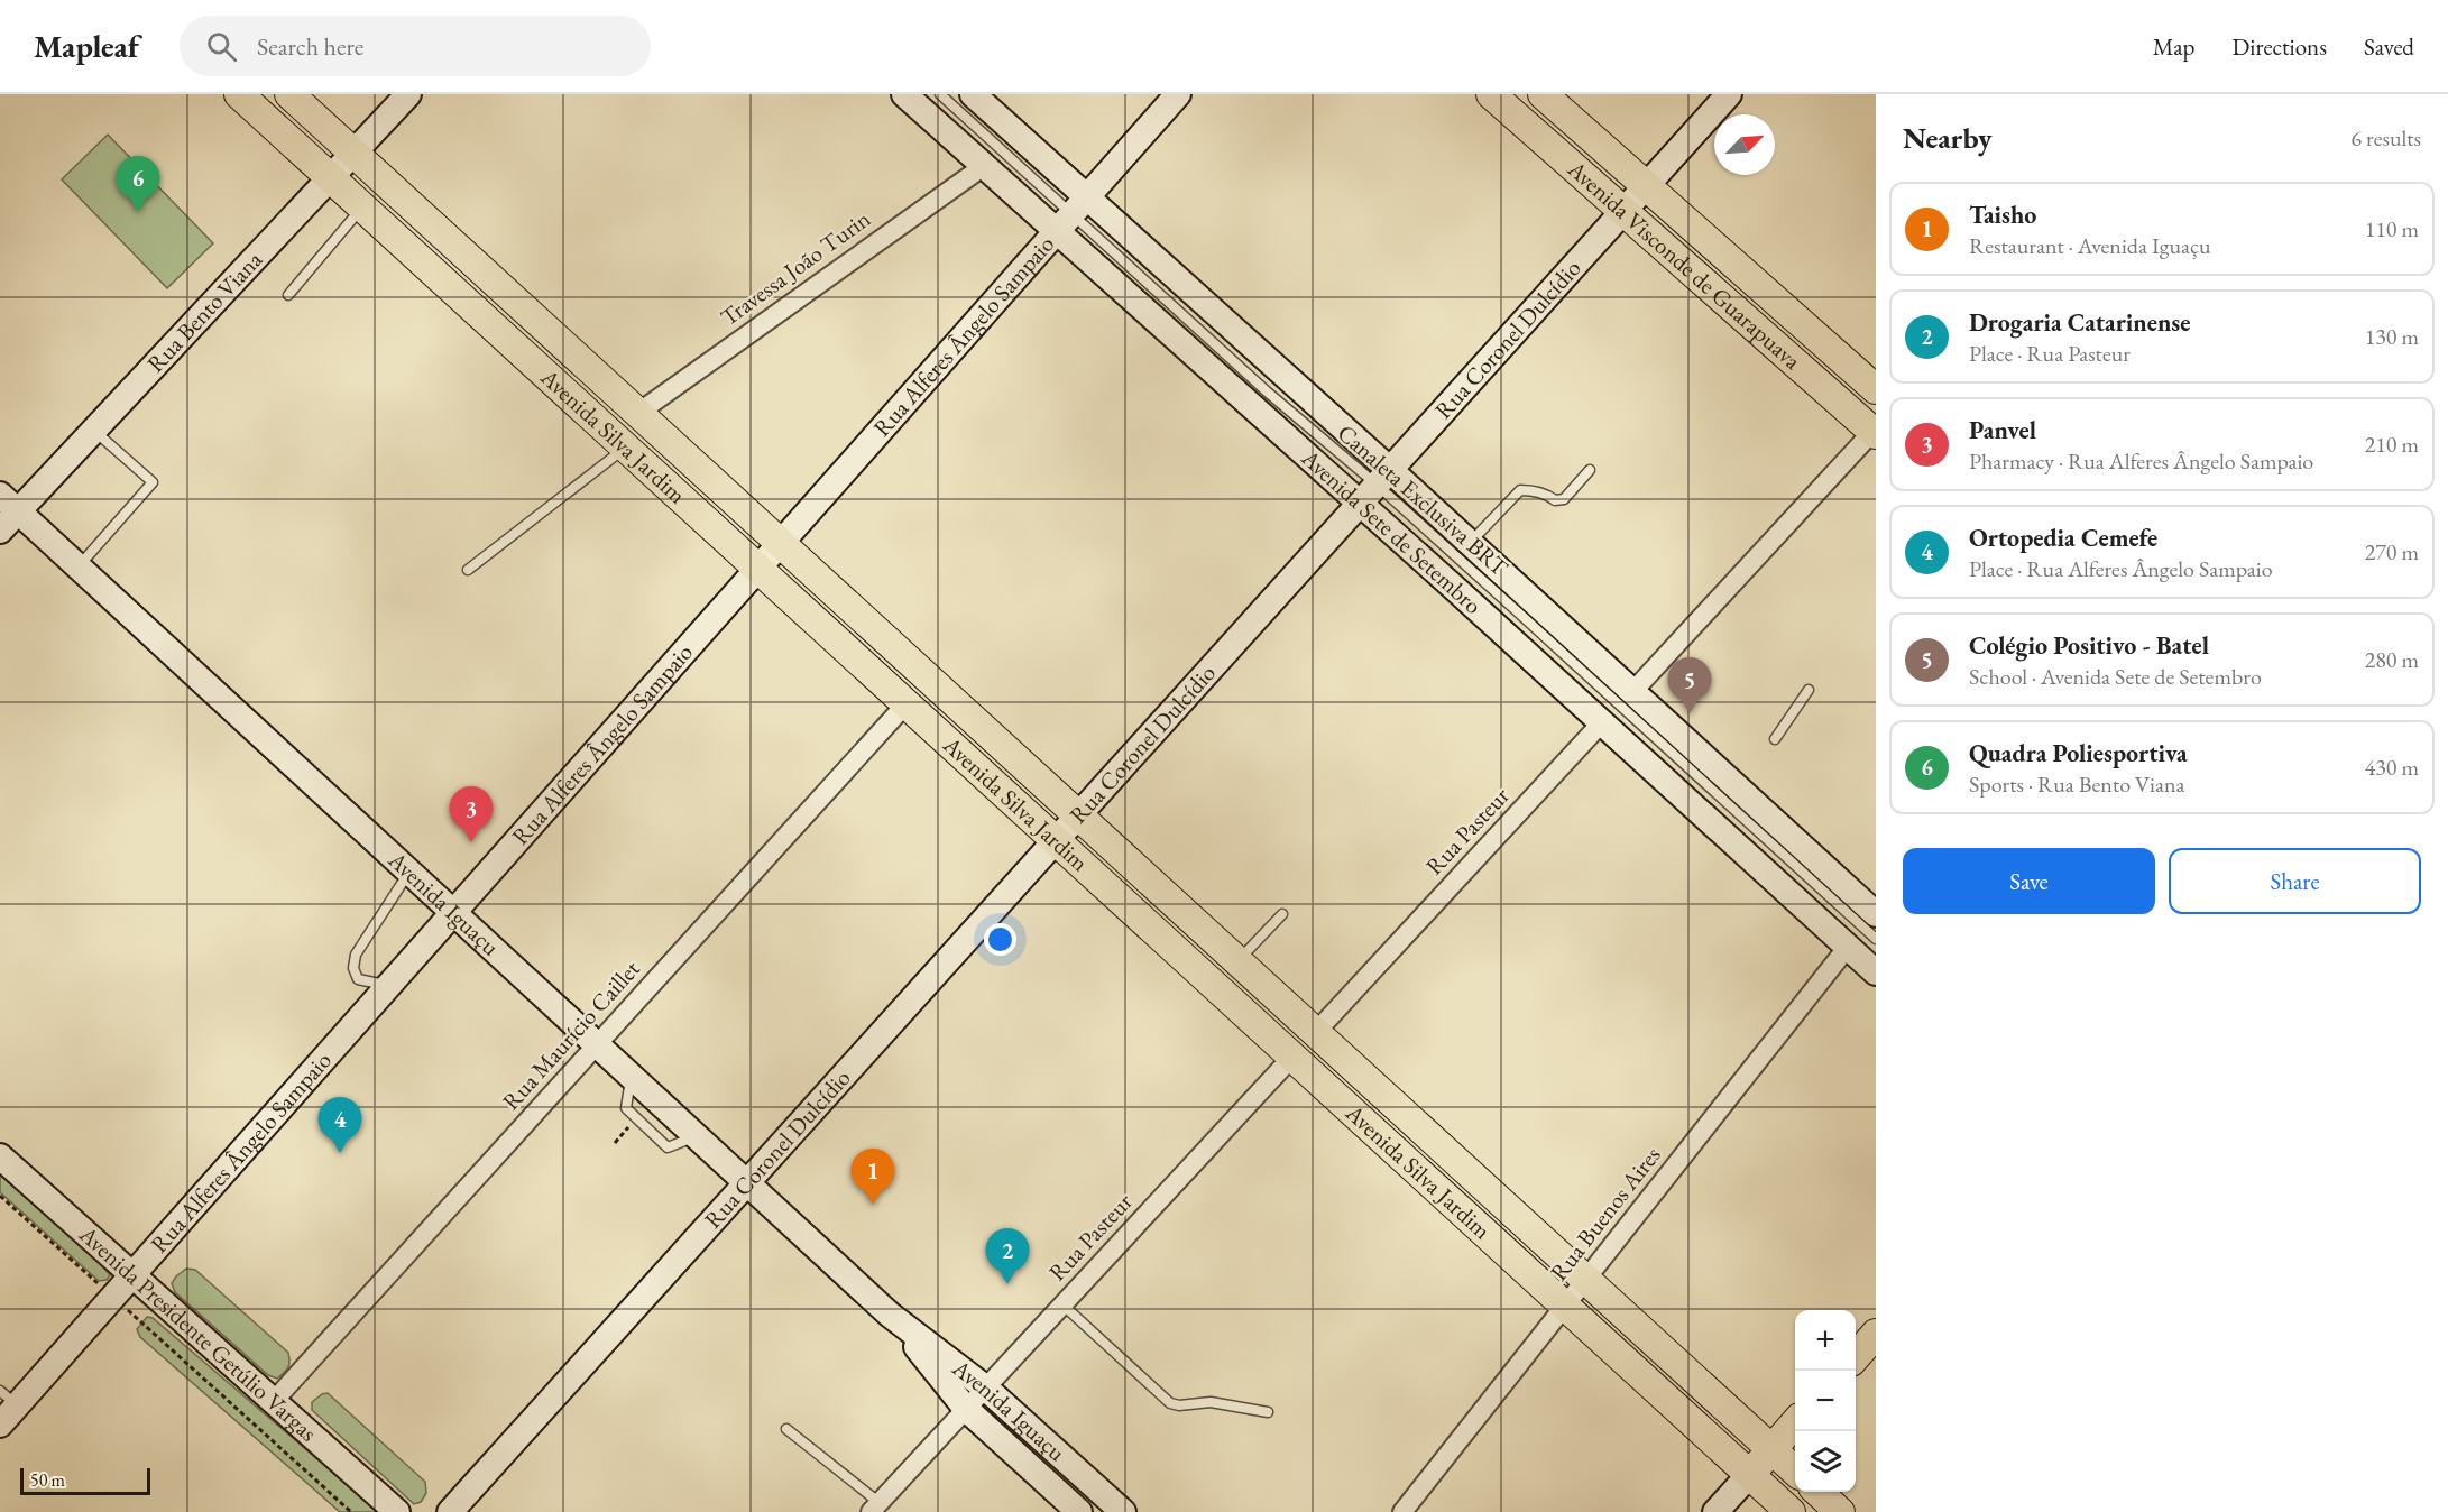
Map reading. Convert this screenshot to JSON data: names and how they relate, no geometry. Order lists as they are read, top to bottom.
{
  "streets": {
    "main road": [
      "Avenida Visconde de Guarapuava",
      "Rua Bento Viana",
      "Rua Alferes Ângelo Sampaio",
      "Rua Coronel Dulcídio",
      "Avenida Silva Jardim",
      "Avenida Sete de Setembro",
      "Avenida Iguaçu",
      "Avenida Presidente Getúlio Vargas"
    ],
    "street": [
      "Travessa João Turin",
      "Rua Pasteur",
      "Rua Maurício Caillet",
      "Rua Buenos Aires"
    ],
    "lane": ["Canaleta Exclusiva BRT"]
  },
  "crossings": [
    ["Avenida Visconde de Guarapuava", "Rua Coronel Dulcídio"],
    ["Travessa João Turin", "Avenida Silva Jardim"],
    ["Travessa João Turin", "Avenida Sete de Setembro"],
    ["Rua Bento Viana", "Avenida Silva Jardim"],
    ["Rua Bento Viana", "Avenida Iguaçu"],
    ["Rua Alferes Ângelo Sampaio", "Avenida Silva Jardim"],
    ["Rua Alferes Ângelo Sampaio", "Avenida Sete de Setembro"],
    ["Rua Alferes Ângelo Sampaio", "Avenida Iguaçu"],
    ["Rua Alferes Ângelo Sampaio", "Avenida Presidente Getúlio Vargas"],
    ["Rua Coronel Dulcídio", "Avenida Silva Jardim"],
    ["Rua Coronel Dulcídio", "Canaleta Exclusiva BRT"],
    ["Rua Coronel Dulcídio", "Avenida Sete de Setembro"],
    ["Rua Coronel Dulcídio", "Avenida Iguaçu"],
    ["Avenida Silva Jardim", "Rua Pasteur"],
    ["Avenida Silva Jardim", "Rua Maurício Caillet"],
    ["Avenida Silva Jardim", "Rua Buenos Aires"],
    ["Canaleta Exclusiva BRT", "Avenida Sete de Setembro"],
    ["Avenida Sete de Setembro", "Rua Pasteur"],
    ["Avenida Sete de Setembro", "Rua Buenos Aires"],
    ["Rua Pasteur", "Avenida Iguaçu"],
    ["Avenida Iguaçu", "Rua Maurício Caillet"],
    ["Rua Maurício Caillet", "Avenida Presidente Getúlio Vargas"]
  ],
  "scale_bar": "50 m",
  "north": "top right",
  "page": {
    "header": "Mapleaf",
    "search": "Search here",
    "nav": ["Map", "Directions", "Saved"],
    "heading": ["Nearby", "6 results"],
    "pins": [
      "6",
      "5",
      "3",
      "4",
      "1",
      "2"
    ],
    "list": [
      {
        "mark": "1",
        "name": "Taisho",
        "note": "Restaurant · Avenida Iguaçu",
        "value": "110 m"
      },
      {
        "mark": "2",
        "name": "Drogaria Catarinense",
        "note": "Place · Rua Pasteur",
        "value": "130 m"
      },
      {
        "mark": "3",
        "name": "Panvel",
        "note": "Pharmacy · Rua Alferes Ângelo Sampaio",
        "value": "210 m"
      },
      {
        "mark": "4",
        "name": "Ortopedia Cemefe",
        "note": "Place · Rua Alferes Ângelo Sampaio",
        "value": "270 m"
      },
      {
        "mark": "5",
        "name": "Colégio Positivo - Batel",
        "note": "School · Avenida Sete de Setembro",
        "value": "280 m"
      },
      {
        "mark": "6",
        "name": "Quadra Poliesportiva",
        "note": "Sports · Rua Bento Viana",
        "value": "430 m"
      }
    ],
    "buttons": ["Save", "Share"],
    "map_buttons": ["+", "−"],
    "scale": "50 m"
  }
}
